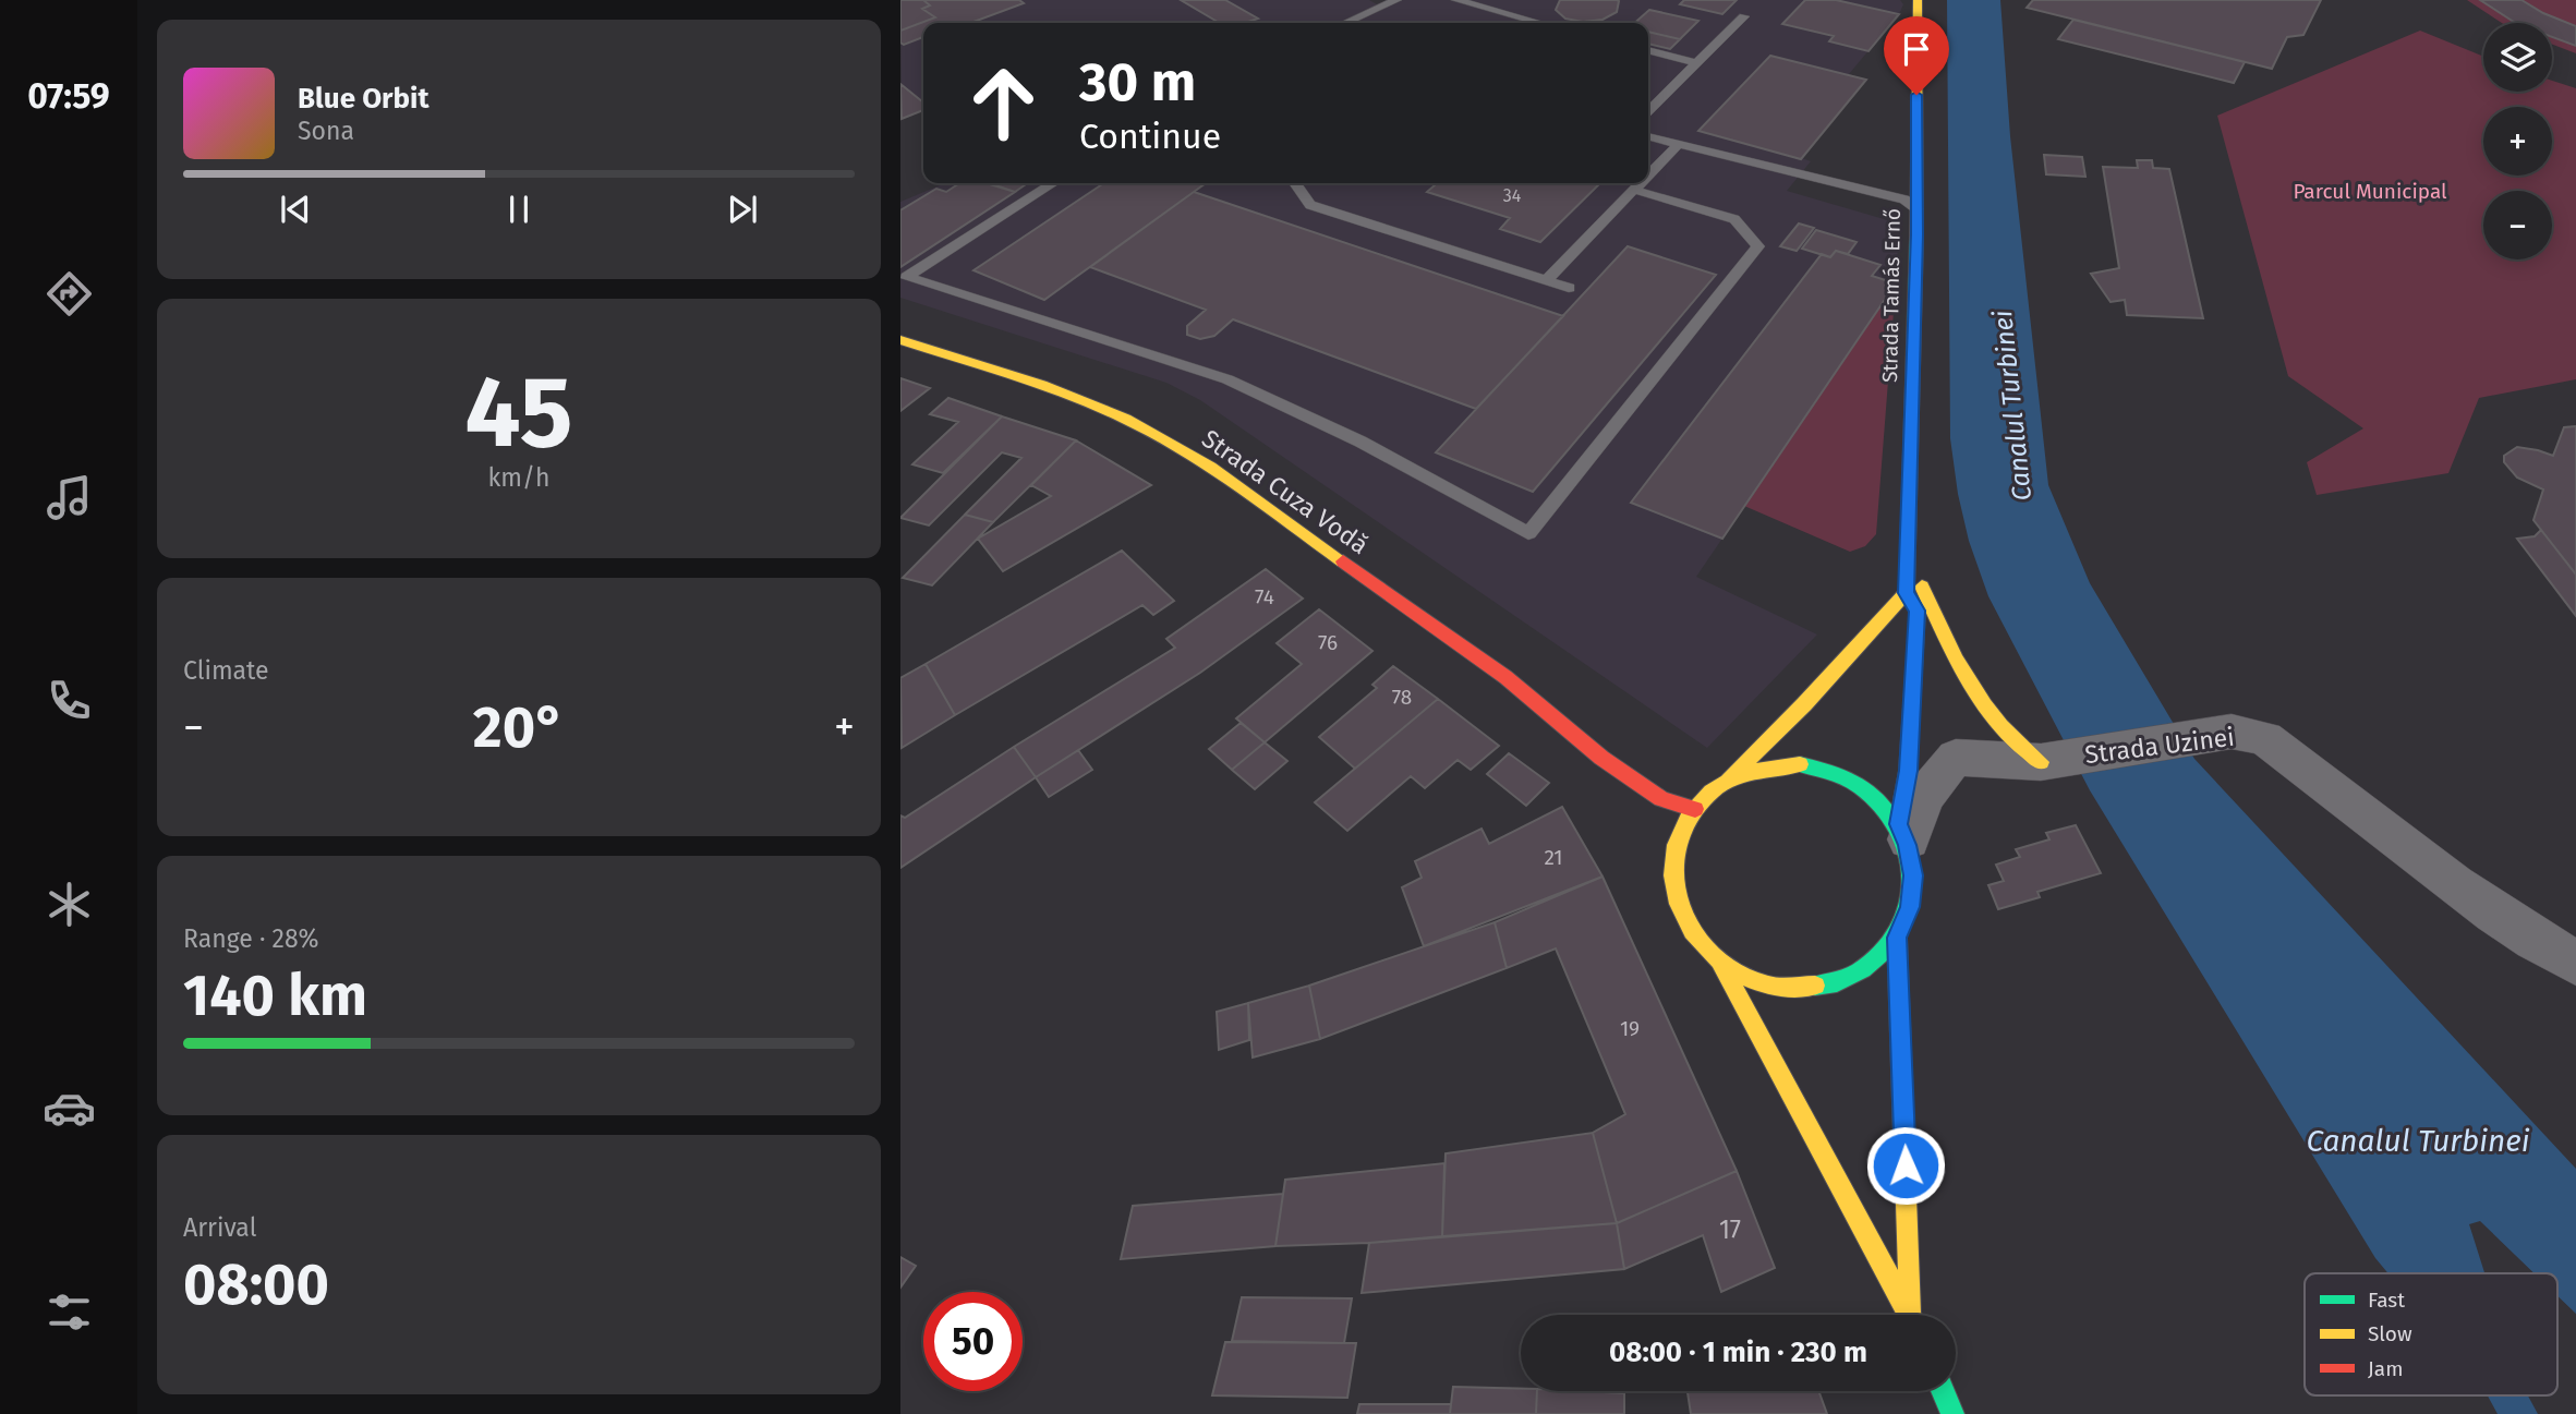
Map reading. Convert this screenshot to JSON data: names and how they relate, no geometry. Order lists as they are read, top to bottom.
{
  "streets": {
    "main road": ["Strada Tamás Ernő", "Strada Cuza Vodă"],
    "street": ["Strada Uzinei"]
  },
  "crossings": [
    ["Strada Tamás Ernő", "Strada Cuza Vodă"],
    ["Strada Tamás Ernő", "Strada Uzinei"],
    ["Strada Cuza Vodă", "Strada Uzinei"]
  ],
  "water": ["Canalul Turbinei"],
  "parks": ["Parcul Municipal"],
  "house_numbers": [
    "34",
    "74",
    "76",
    "78",
    "21",
    "19",
    "17"
  ],
  "legend": ["Fast", "Slow", "Jam"],
  "page": {
    "tabs": "07:59",
    "map_buttons": ["+", "−"],
    "turn": ["30 m", "Continue"],
    "song": ["Blue Orbit", "Sona"],
    "tile": [
      ["45", "km/h"],
      "Climate",
      ["Range · 28%", "140 km"],
      ["Arrival", "08:00"]
    ],
    "heat": ["−", "20°", "+"],
    "limit": "50",
    "trip": "08:00 · 1 min · 230 m"
  }
}
